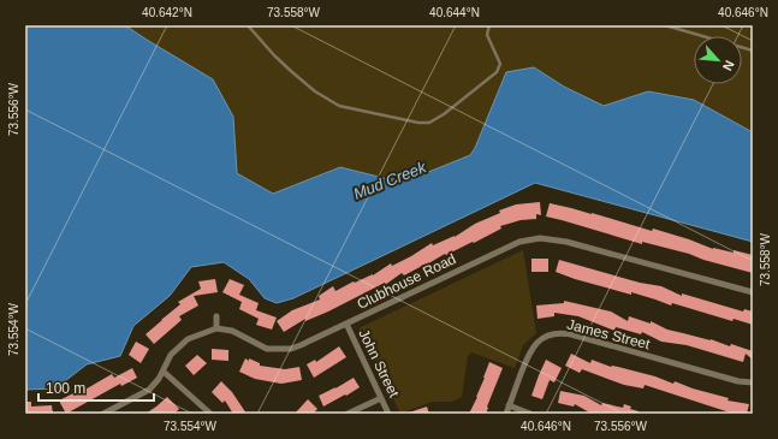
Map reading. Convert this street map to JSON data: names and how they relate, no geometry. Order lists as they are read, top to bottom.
{
  "streets": {
    "street": ["Clubhouse Road", "James Street", "John Street"]
  },
  "crossings": [
    ["Clubhouse Road", "John Street"]
  ],
  "water": ["Mud Creek"],
  "scale_bar": "100 m",
  "north": "bottom right",
  "coordinates": [
    "40.642°N",
    "73.558°W",
    "40.644°N",
    "40.646°N",
    "73.556°W",
    "73.554°W"
  ]
}
